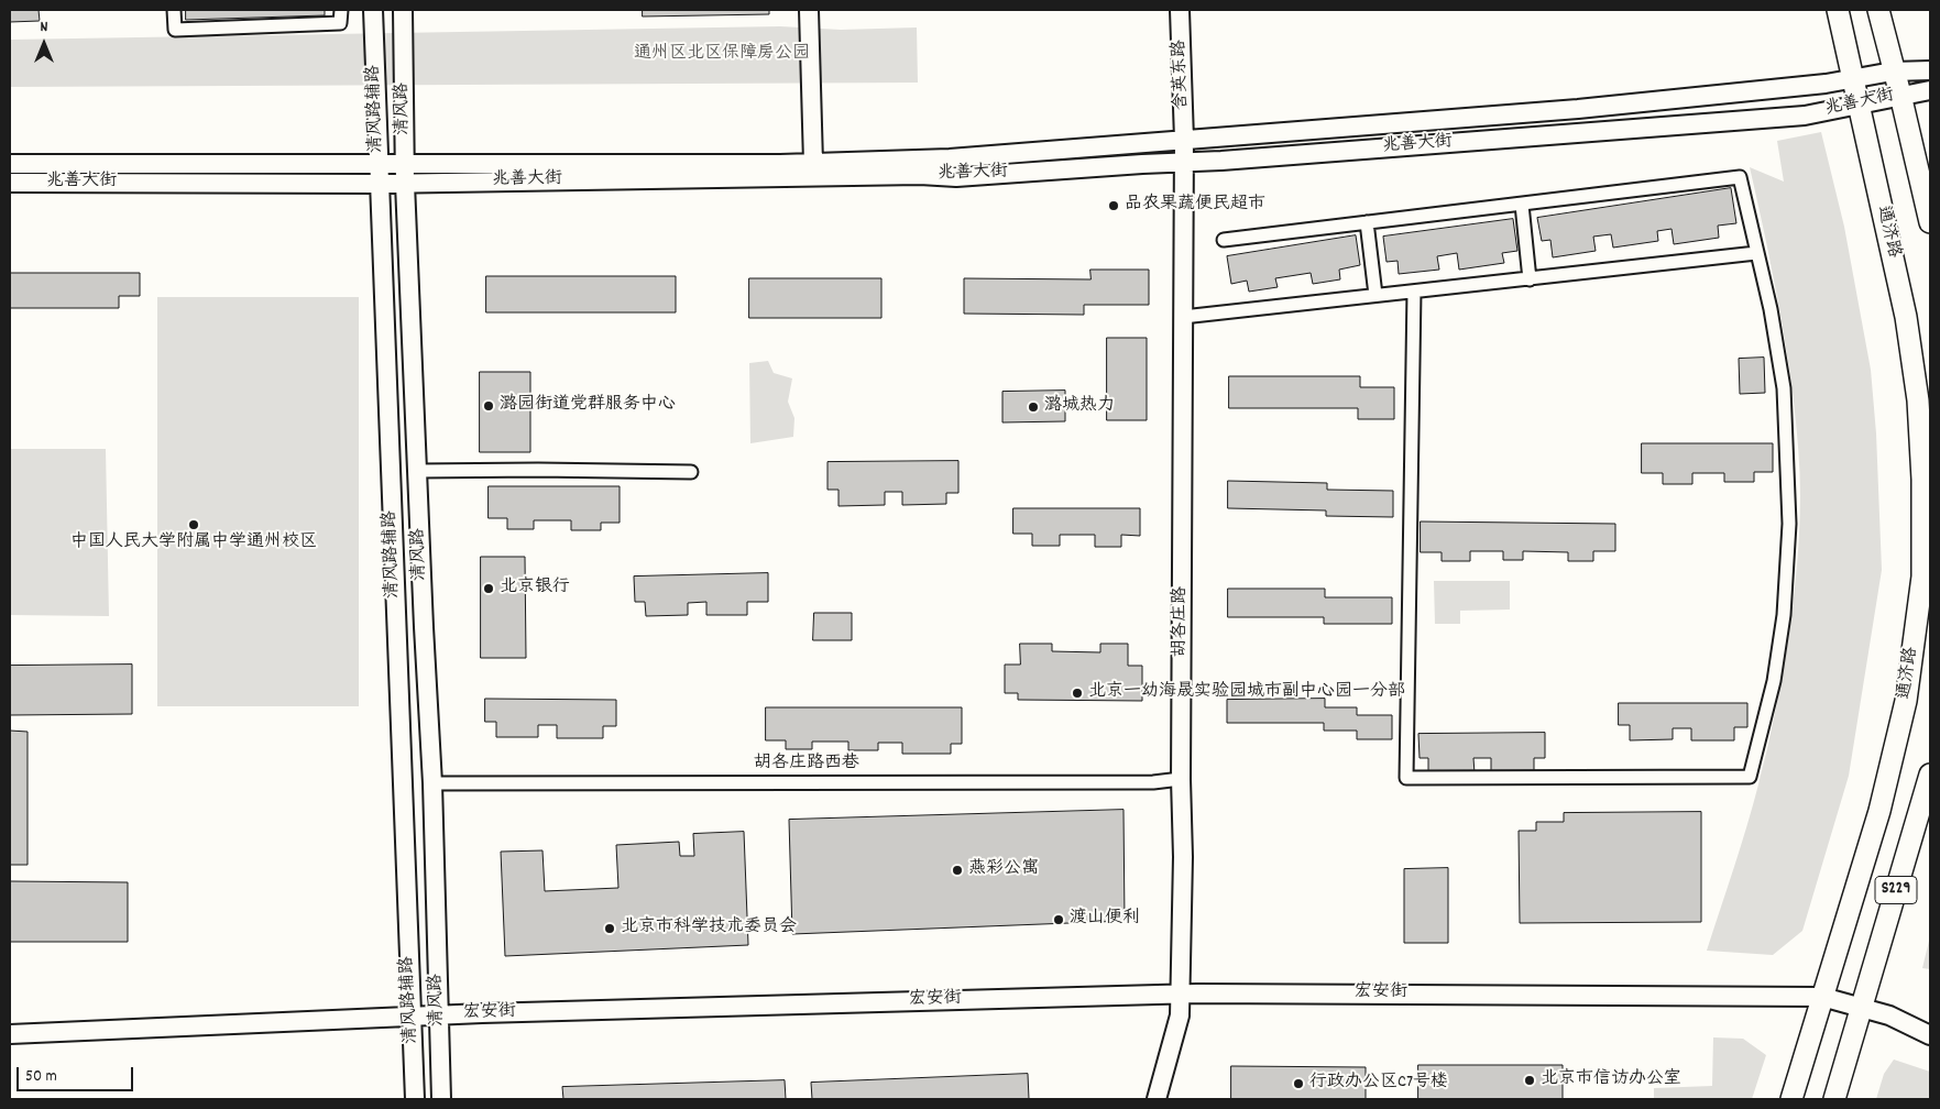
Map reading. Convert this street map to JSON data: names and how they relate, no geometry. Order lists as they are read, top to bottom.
{
  "streets": {
    "main road": ["通济路", "S229"],
    "street": [
      "含英东路",
      "兆善大街",
      "清风路辅路",
      "清风路",
      "胡各庄路",
      "胡各庄路西巷",
      "宏安街"
    ]
  },
  "crossings": [
    ["含英东路", "兆善大街"],
    ["含英东路", "胡各庄路"],
    ["兆善大街", "清风路辅路"],
    ["兆善大街", "清风路"],
    ["兆善大街", "通济路"],
    ["兆善大街", "胡各庄路"],
    ["清风路辅路", "宏安街"],
    ["清风路", "胡各庄路西巷"],
    ["清风路", "宏安街"],
    ["通济路", "宏安街"],
    ["胡各庄路", "胡各庄路西巷"],
    ["胡各庄路", "宏安街"],
    ["S229", "宏安街"]
  ],
  "parks": ["通州区北区保障房公园"],
  "places": [
    "品农果蔬便民超市",
    "潞园街道党群服务中心",
    "潞城热力",
    "中国人民大学附属中学通州校区",
    "北京银行",
    "北京一幼海晟实验园城市副中心园一分部",
    "燕彩公寓",
    "渡山便利",
    "北京市科学技术委员会",
    "北京市信访办公室",
    "行政办公区C7号楼"
  ],
  "scale_bar": "50 m",
  "north": "top"
}
